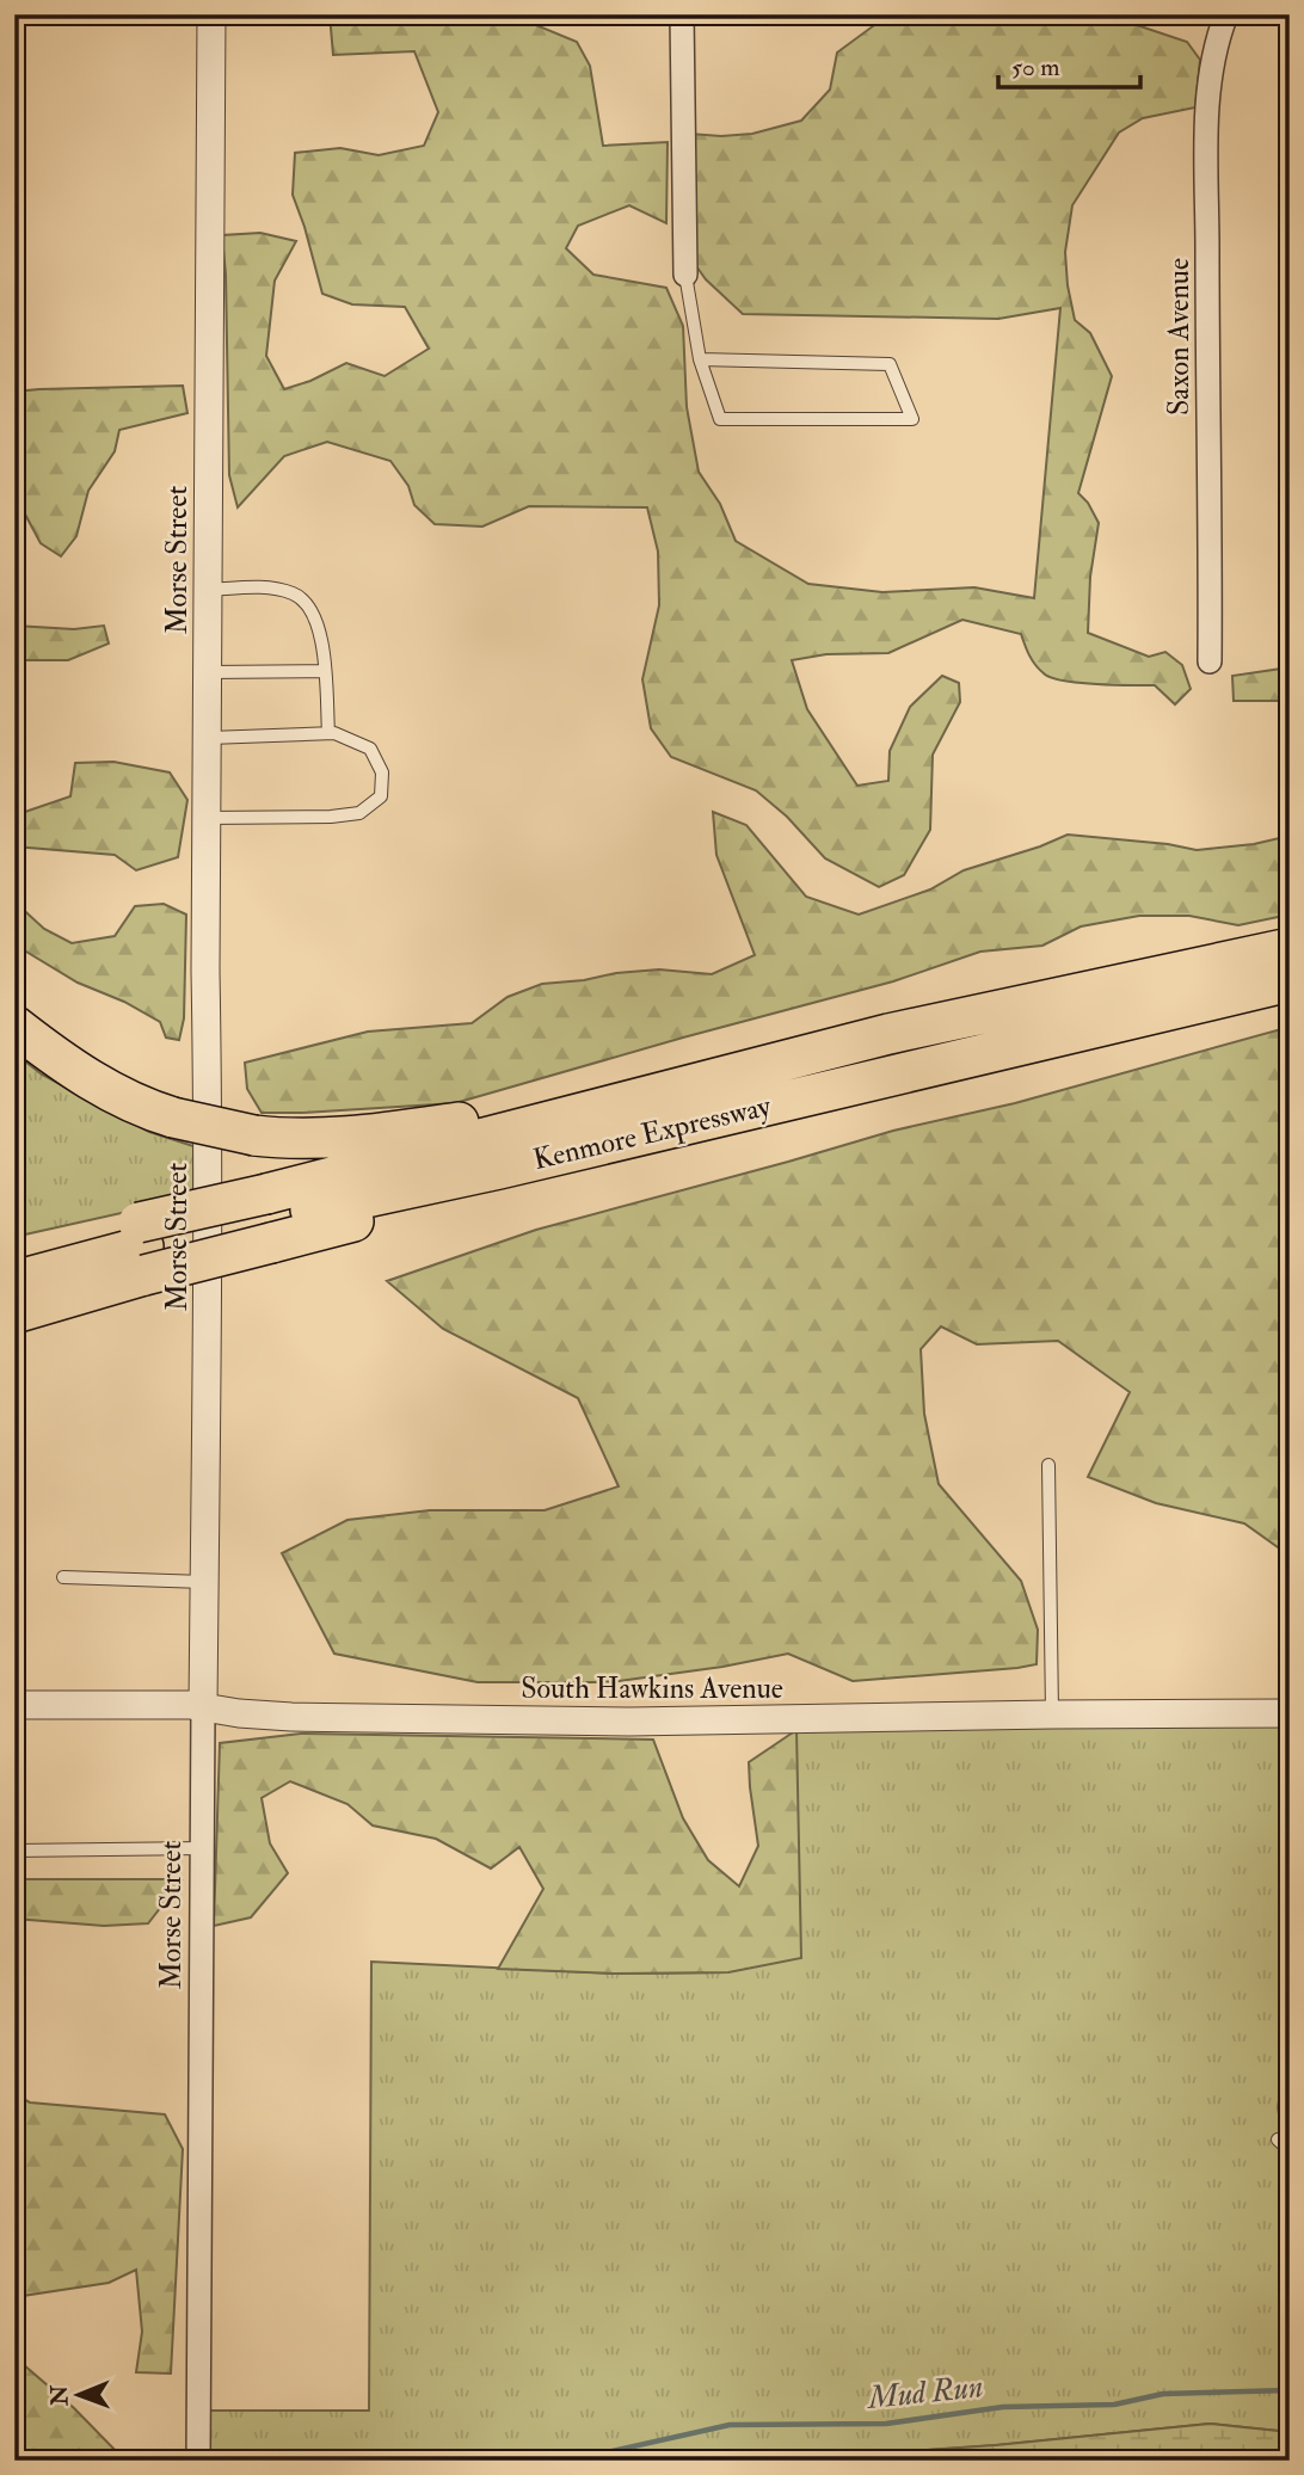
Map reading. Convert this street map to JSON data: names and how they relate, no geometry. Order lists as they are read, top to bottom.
{
  "streets": {
    "highway": ["Kenmore Expressway"],
    "street": ["Saxon Avenue", "Morse Street", "South Hawkins Avenue"]
  },
  "crossings": [
    ["Morse Street", "South Hawkins Avenue"]
  ],
  "water": ["Mud Run"],
  "scale_bar": "50 m",
  "north": "left"
}
